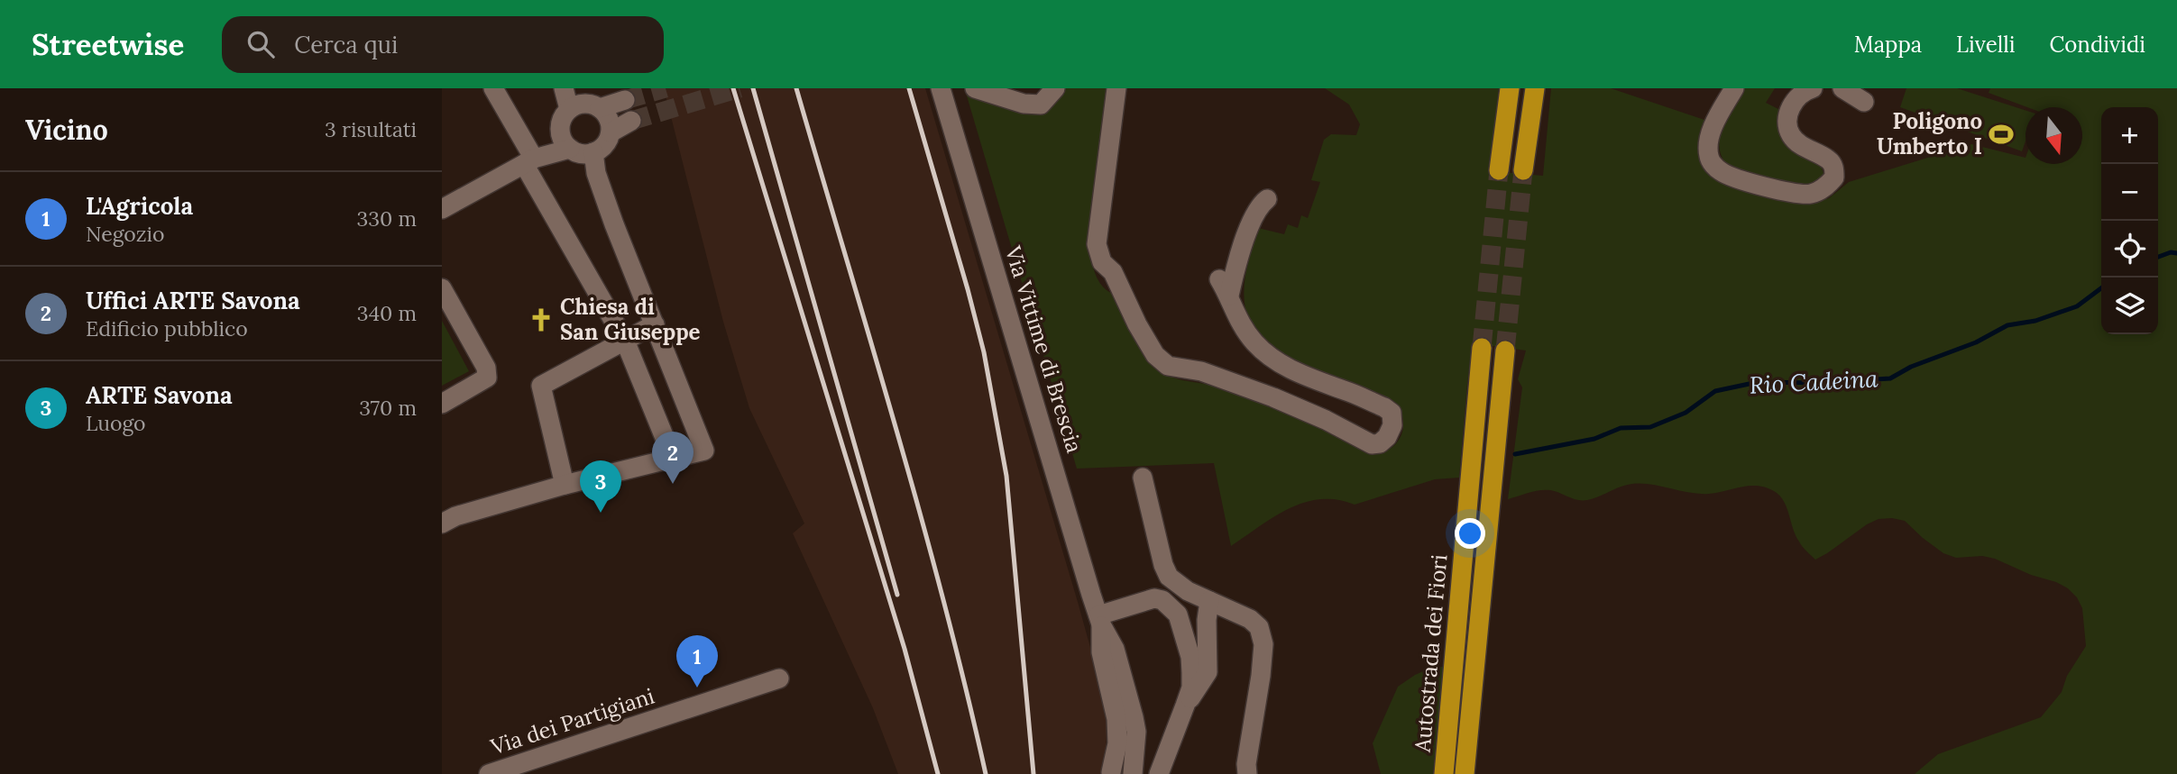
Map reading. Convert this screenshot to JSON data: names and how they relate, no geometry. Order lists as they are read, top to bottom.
{
  "streets": {
    "highway": ["Autostrada dei Fiori"],
    "street": ["Via Vittime di Brescia", "Via dei Partigiani"]
  },
  "water": ["Rio Cadeina"],
  "places": {
    "sports": ["Poligono Umberto I"],
    "church": ["Chiesa di San Giuseppe"]
  },
  "north": "bottom",
  "page": {
    "header": "Streetwise",
    "search": "Cerca qui",
    "nav": ["Mappa", "Livelli", "Condividi"],
    "heading": ["Vicino", "3 risultati"],
    "map_buttons": ["+", "−"],
    "list": [
      {
        "mark": "1",
        "name": "L'Agricola",
        "note": "Negozio",
        "value": "330 m"
      },
      {
        "mark": "2",
        "name": "Uffici ARTE Savona",
        "note": "Edificio pubblico",
        "value": "340 m"
      },
      {
        "mark": "3",
        "name": "ARTE Savona",
        "note": "Luogo",
        "value": "370 m"
      }
    ],
    "pins": ["2", "3", "1"]
  }
}
